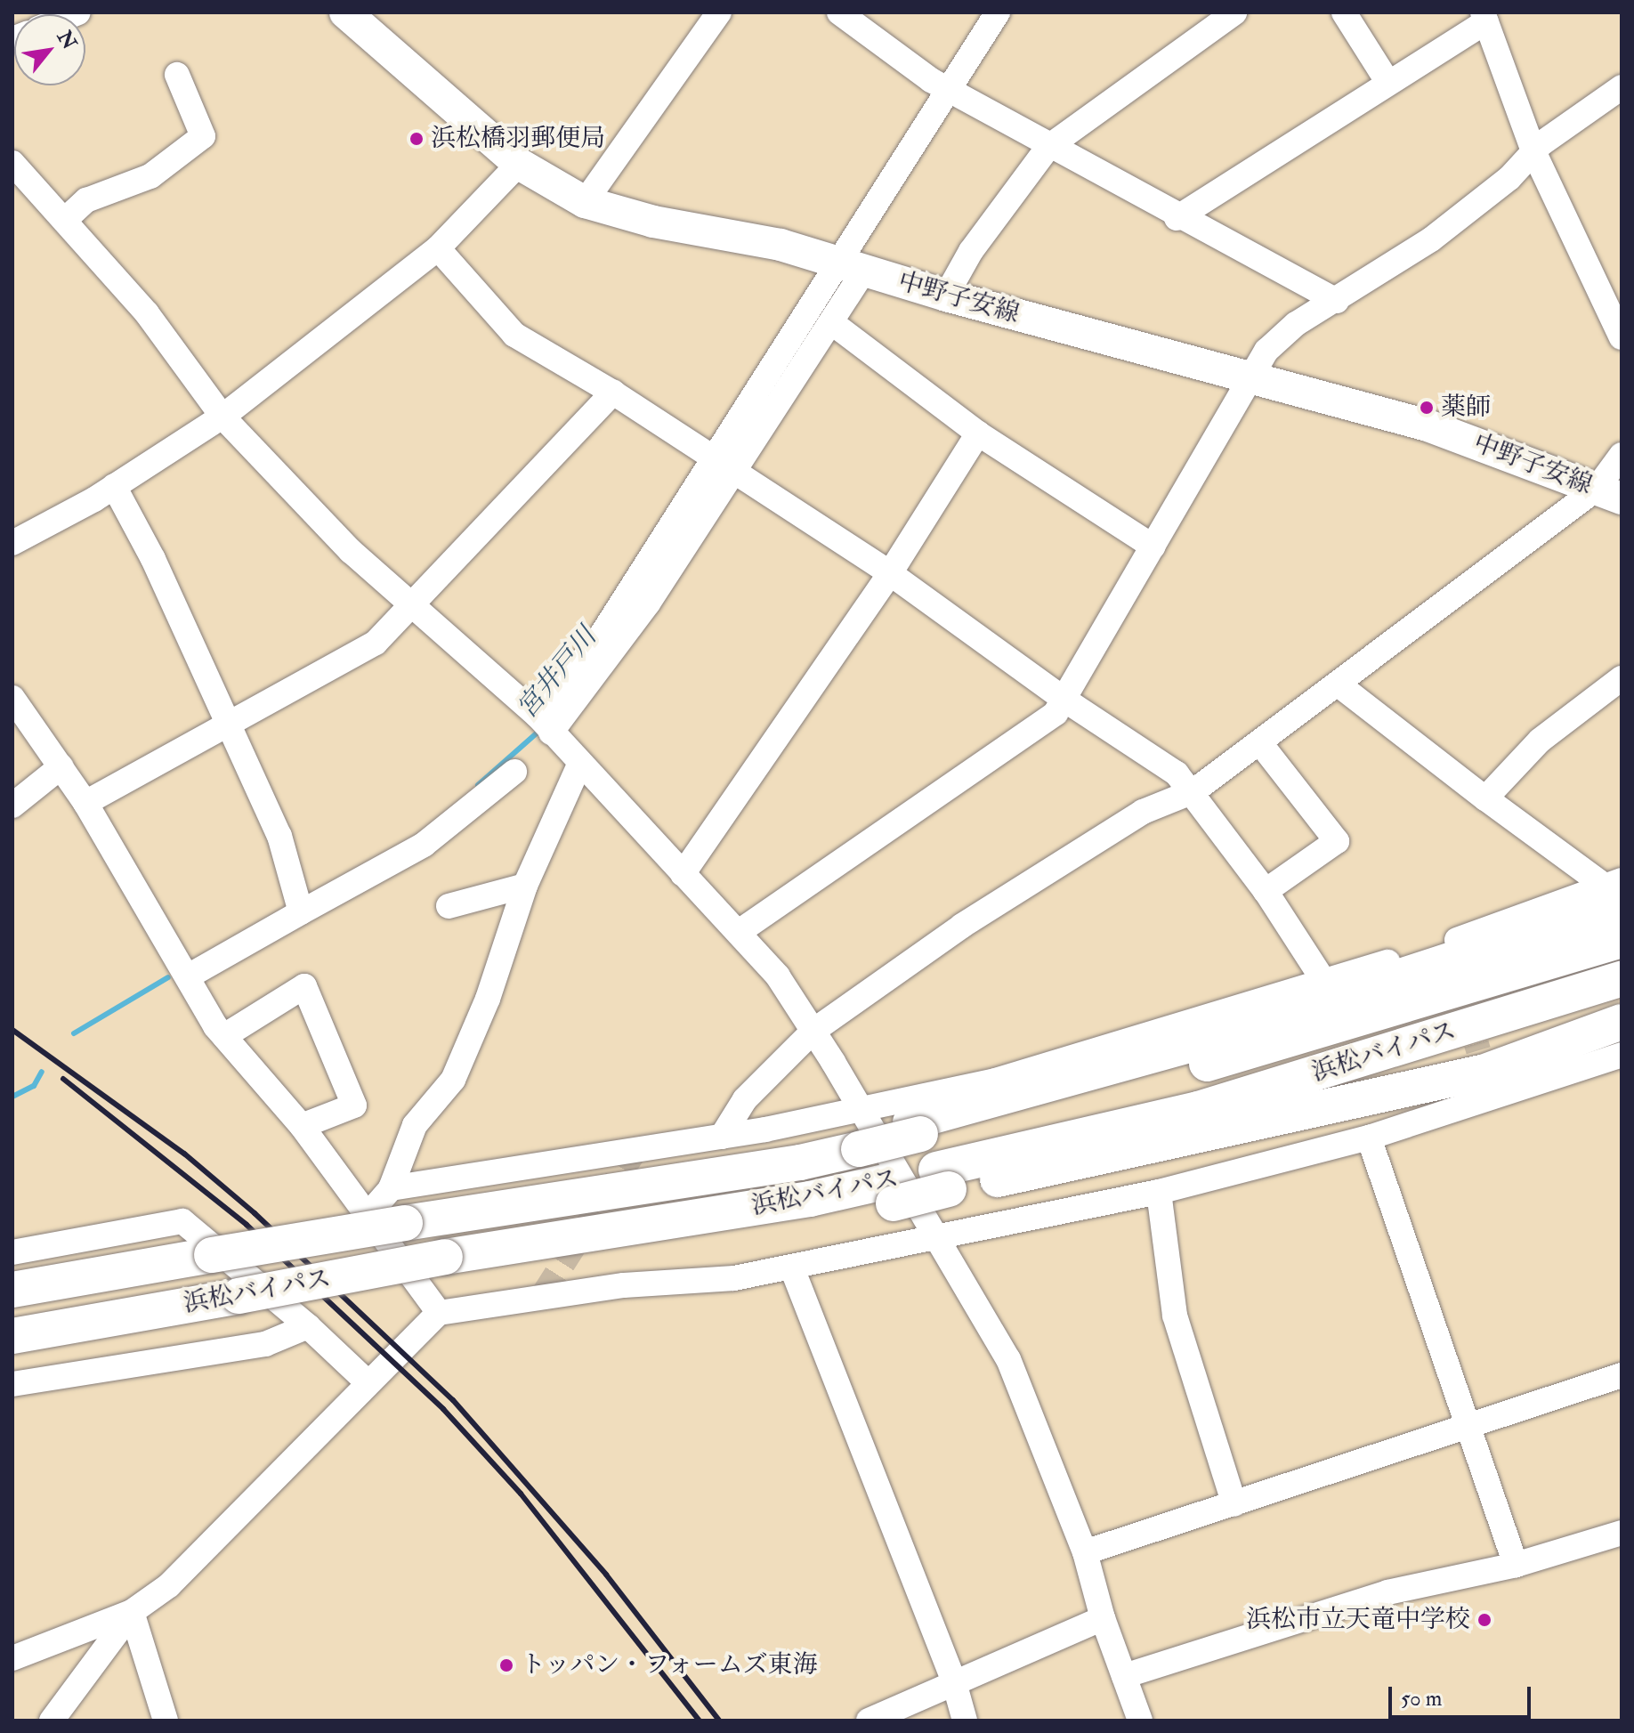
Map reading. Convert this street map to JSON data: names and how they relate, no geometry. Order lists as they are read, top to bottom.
{
  "streets": {
    "highway": ["浜松バイパス"],
    "main road": ["中野子安線"]
  },
  "water": ["宮井戸川"],
  "places": [
    "浜松橋羽郵便局",
    "薬師",
    "浜松市立天竜中学校",
    "トッパン・フォームズ東海"
  ],
  "scale_bar": "50 m",
  "north": "top right"
}
